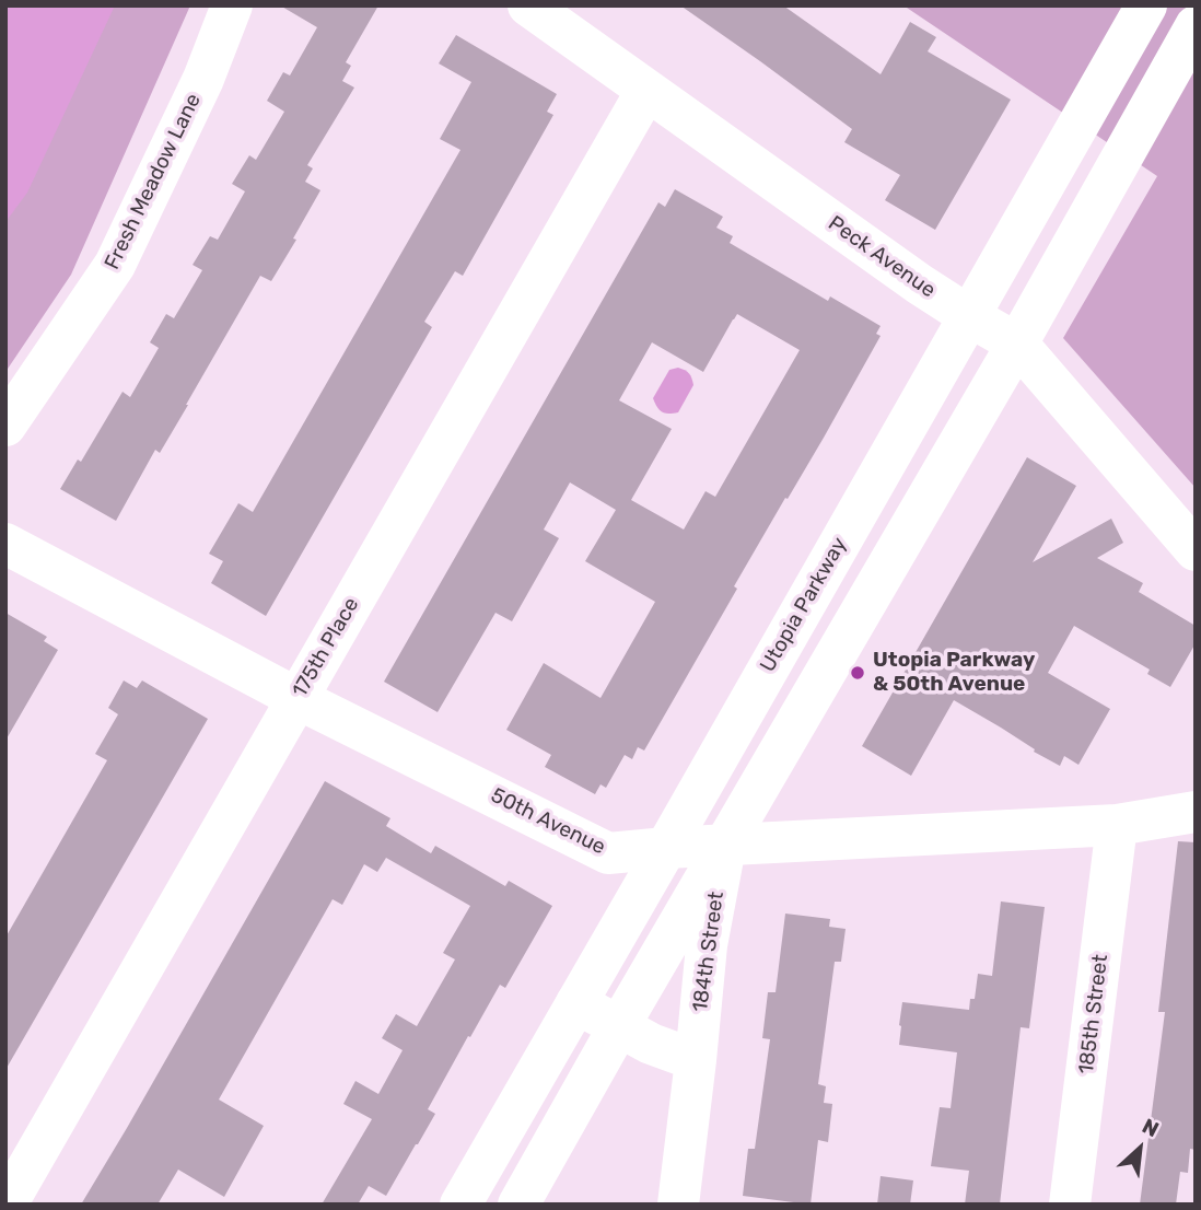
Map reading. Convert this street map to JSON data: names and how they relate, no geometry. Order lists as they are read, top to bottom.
{
  "streets": {
    "street": [
      "Fresh Meadow Lane",
      "Peck Avenue",
      "Utopia Parkway",
      "175th Place",
      "50th Avenue",
      "184th Street",
      "185th Street"
    ]
  },
  "crossings": [
    ["Peck Avenue", "Utopia Parkway"],
    ["Peck Avenue", "175th Place"],
    ["Utopia Parkway", "50th Avenue"],
    ["175th Place", "50th Avenue"],
    ["50th Avenue", "184th Street"],
    ["50th Avenue", "185th Street"]
  ],
  "places": ["Utopia Parkway & 50th Avenue"],
  "north": "top right"
}
